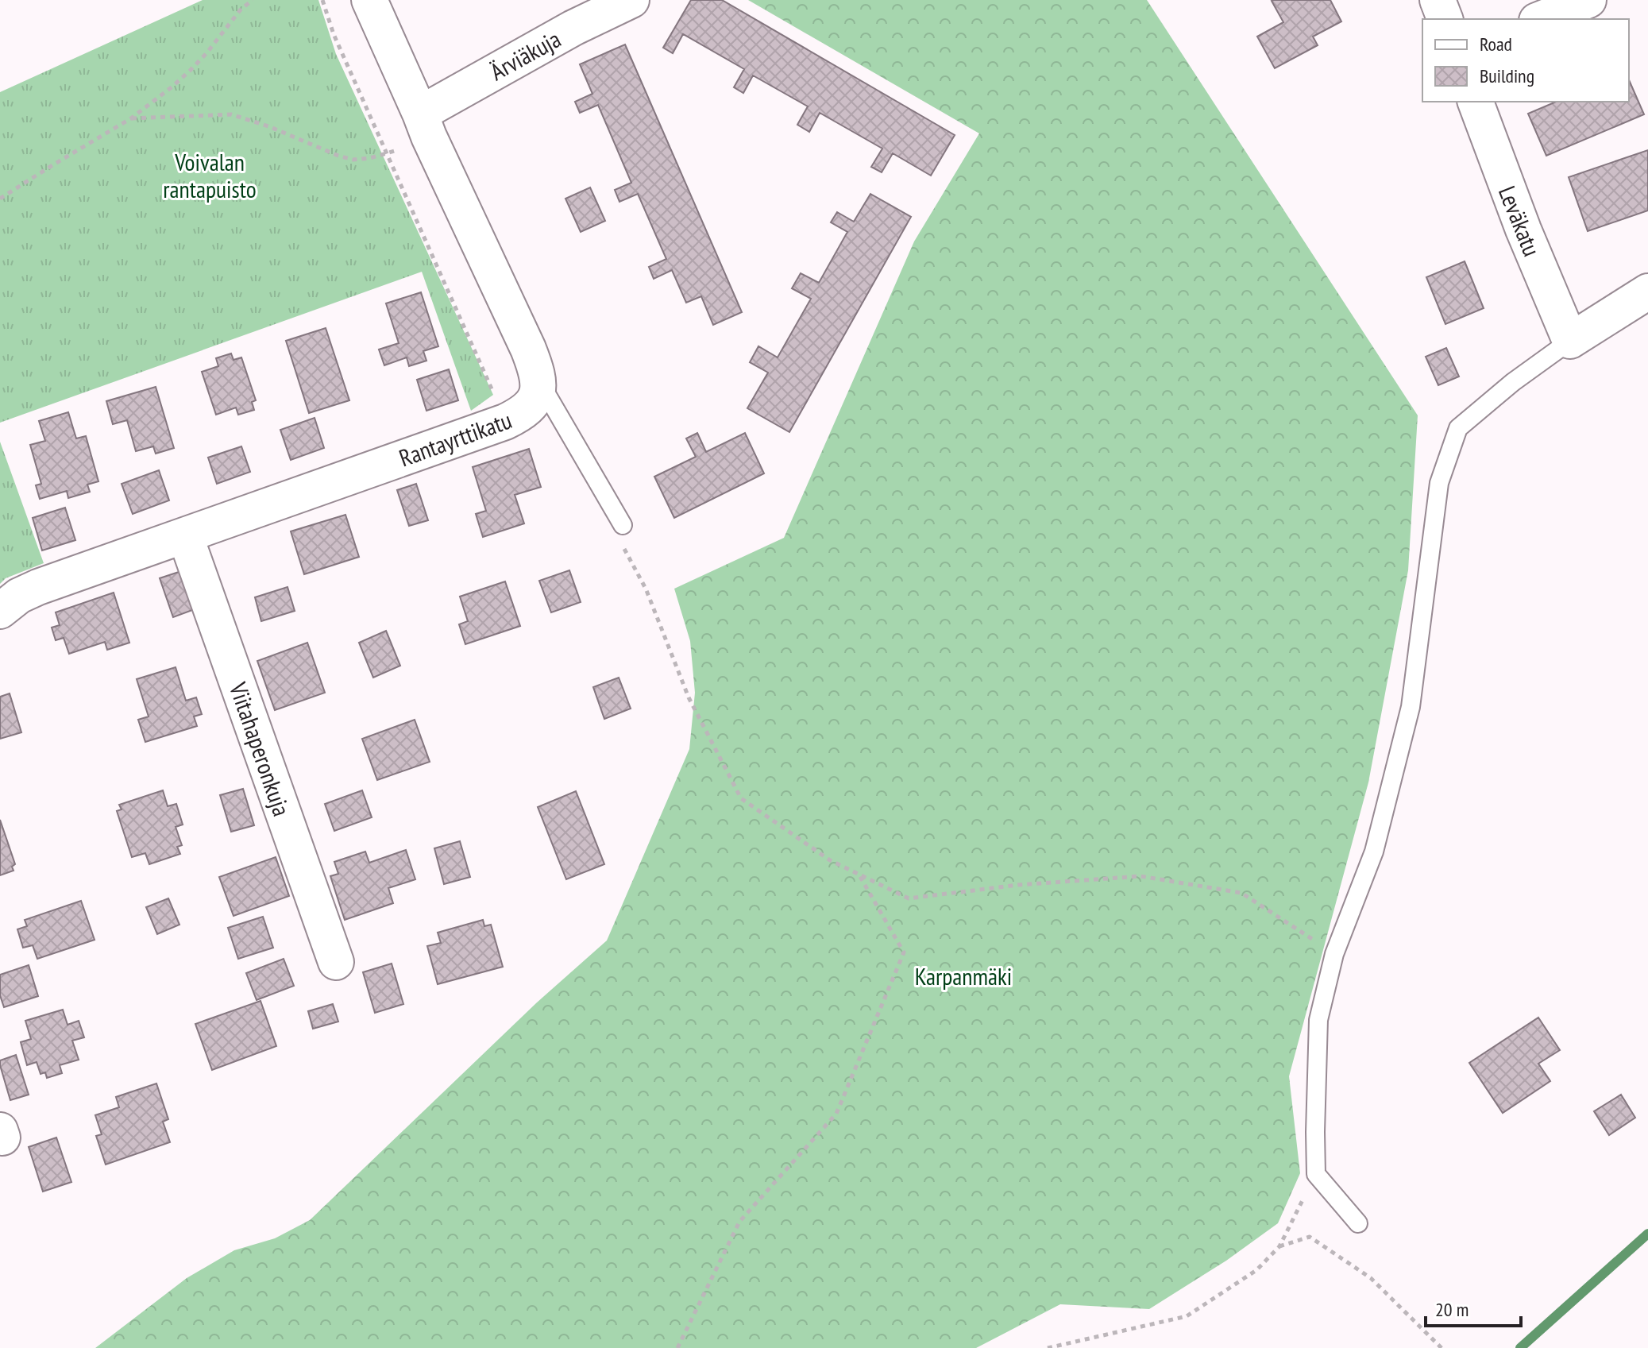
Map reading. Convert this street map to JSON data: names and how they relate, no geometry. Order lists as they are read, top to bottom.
{
  "streets": {
    "street": [
      "Ärviäkuja",
      "Leväkatu",
      "Rantayrttikatu",
      "Viitahaperonkuja"
    ]
  },
  "crossings": [
    ["Rantayrttikatu", "Viitahaperonkuja"]
  ],
  "parks": ["Voivalan rantapuisto", "Karpanmäki"],
  "legend": ["Road", "Building"],
  "scale_bar": "20 m"
}
